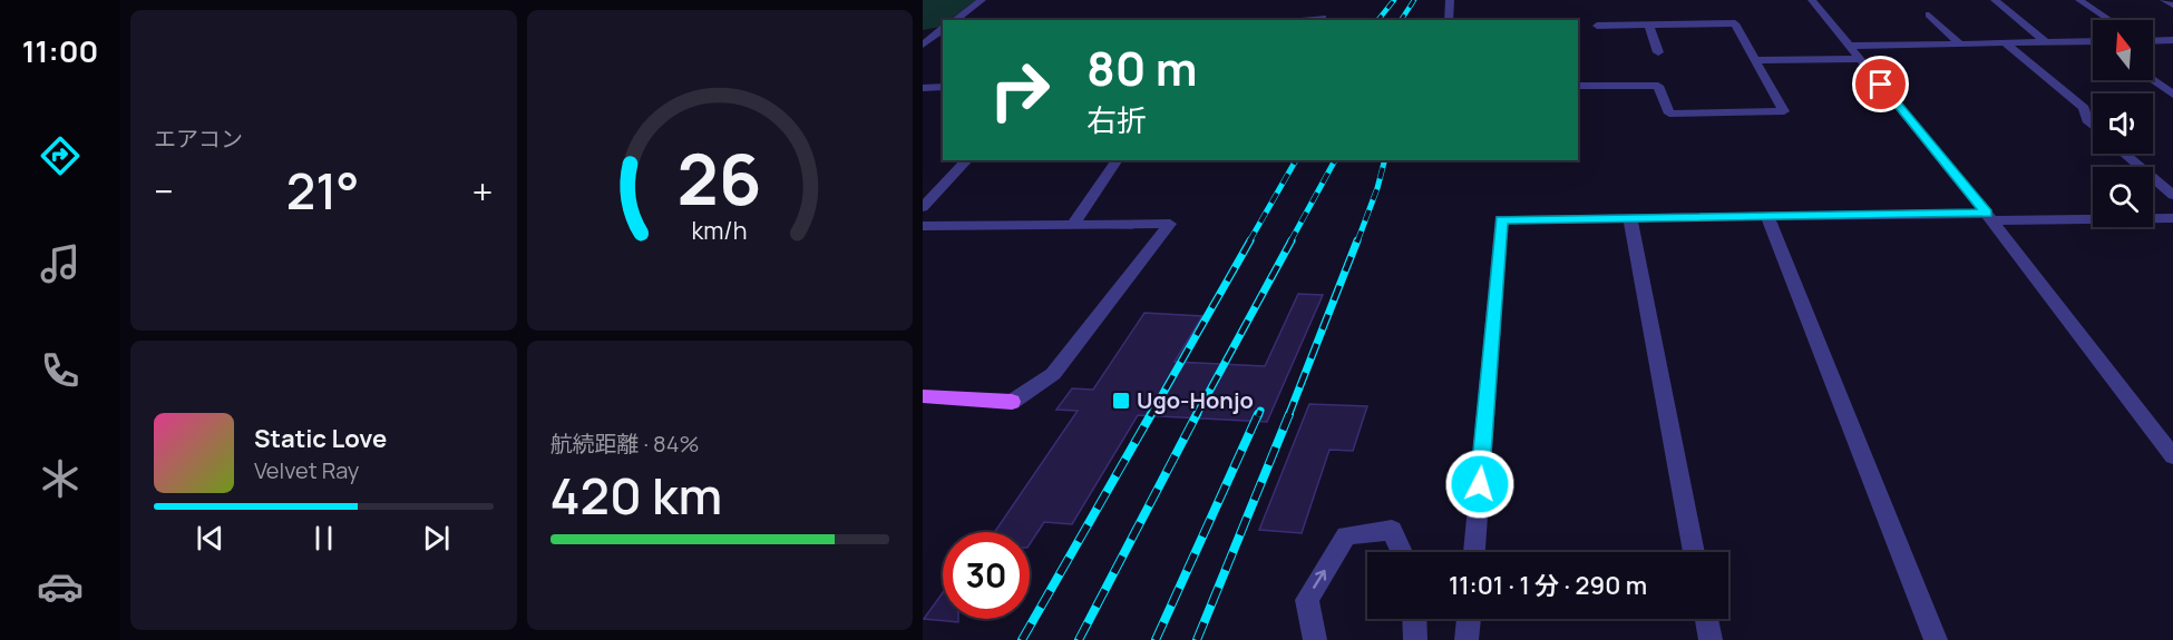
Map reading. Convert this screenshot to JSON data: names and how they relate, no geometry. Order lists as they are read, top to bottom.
{
  "places": {
    "transit": ["Ugo-Honjo"]
  },
  "north": "top",
  "page": {
    "tabs": "11:00",
    "tile": [
      "エアコン",
      ["航続距離 · 84%", "420 km"]
    ],
    "turn": ["80 m", "右折"],
    "heat": ["−", "21°", "+"],
    "song": ["Static Love", "Velvet Ray"],
    "limit": "30",
    "trip": "11:01 · 1 分 · 290 m",
    "gauge": ["26", "km/h"]
  }
}
